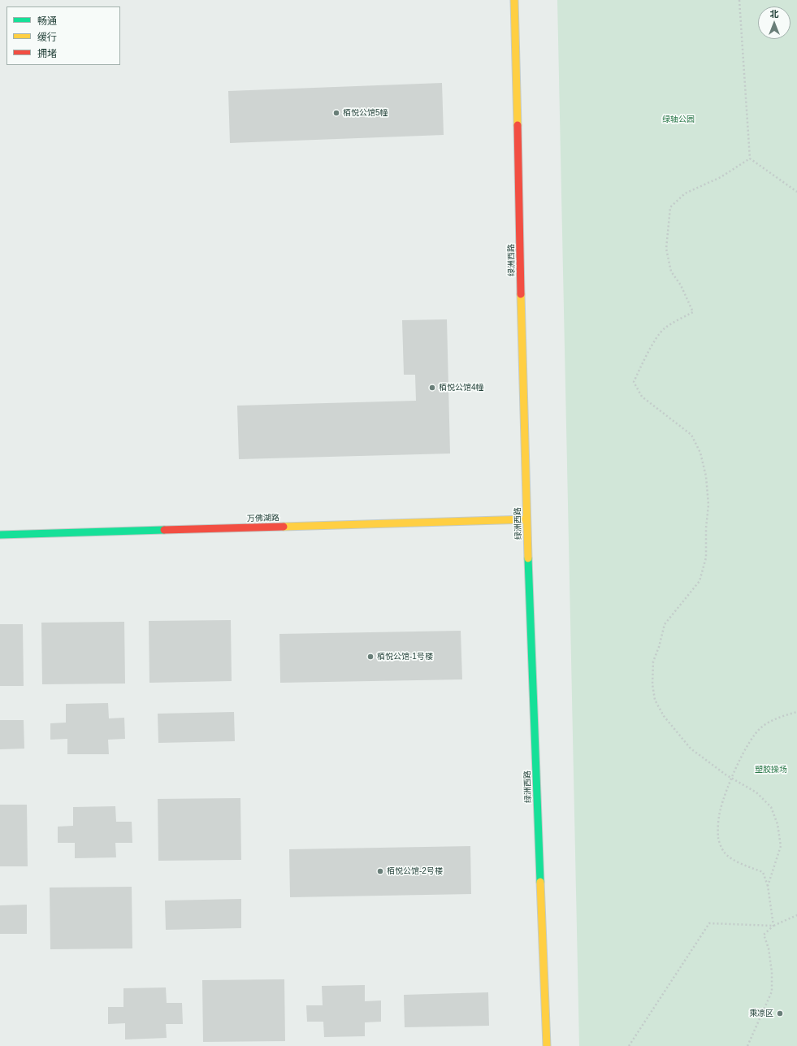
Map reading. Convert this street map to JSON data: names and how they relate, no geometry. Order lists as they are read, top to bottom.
{
  "streets": {
    "street": ["绿洲西路", "万佛湖路"]
  },
  "crossings": [
    ["绿洲西路", "万佛湖路"]
  ],
  "parks": ["绿轴公园", "塑胶操场"],
  "places": [
    "栢悦公馆5幢",
    "栢悦公馆4幢",
    "栢悦公馆-1号楼",
    "栢悦公馆-2号楼",
    "乘凉区"
  ],
  "legend": ["畅通", "缓行", "拥堵"],
  "north": "top"
}
